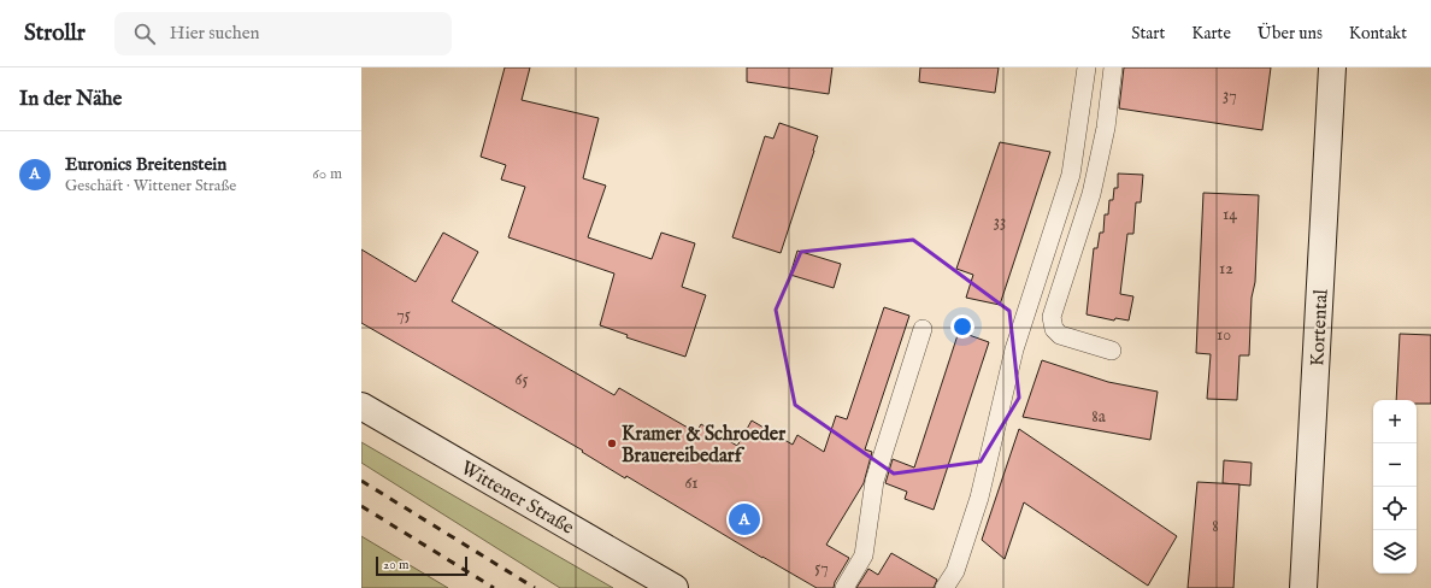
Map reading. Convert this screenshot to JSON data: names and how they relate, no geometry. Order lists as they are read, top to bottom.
{
  "streets": {
    "street": ["Kortental", "Wittener Straße"]
  },
  "places": ["Kramer & Schroeder Brauereibedarf"],
  "house_numbers": [
    "37",
    "14",
    "33",
    "12",
    "75",
    "10",
    "65",
    "8a",
    "61",
    "8",
    "57"
  ],
  "scale_bar": "20 m",
  "page": {
    "header": "Strollr",
    "search": "Hier suchen",
    "nav": [
      "Start",
      "Karte",
      "Über uns",
      "Kontakt"
    ],
    "heading": "In der Nähe",
    "list": [
      {
        "mark": "A",
        "name": "Euronics Breitenstein",
        "note": "Geschäft · Wittener Straße",
        "value": "60 m"
      }
    ],
    "map_buttons": ["+", "−"],
    "pins": "A",
    "scale": "20 m"
  }
}
